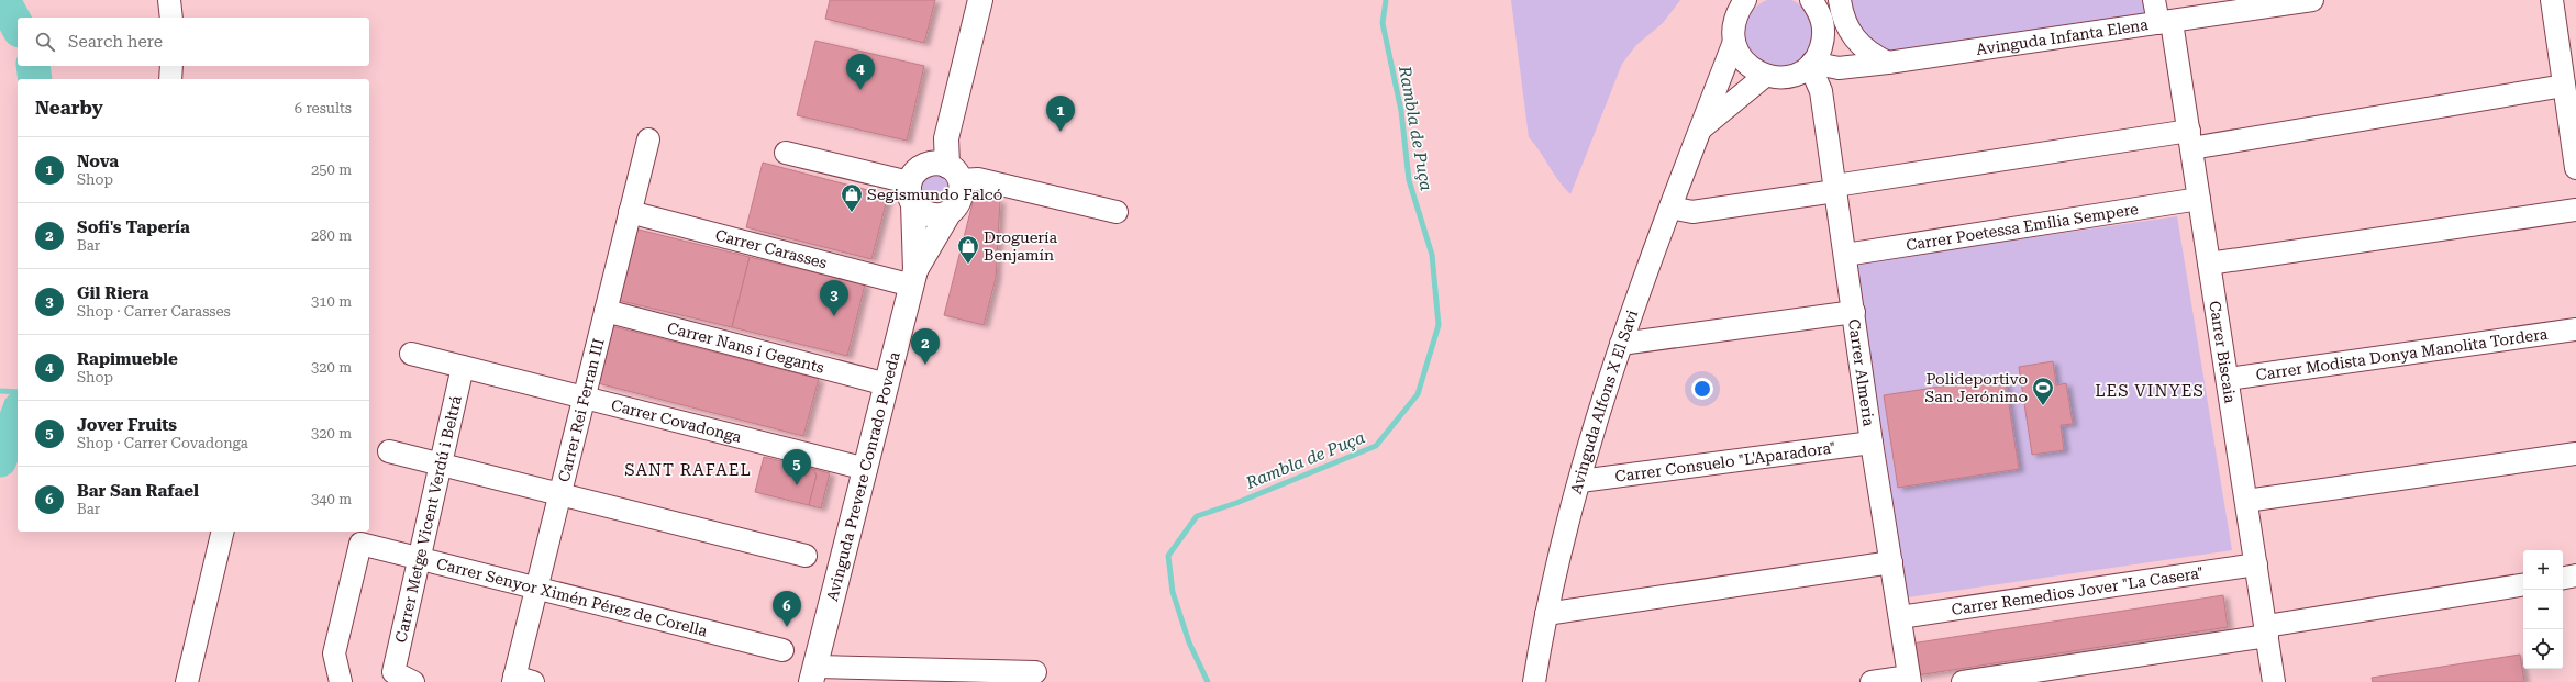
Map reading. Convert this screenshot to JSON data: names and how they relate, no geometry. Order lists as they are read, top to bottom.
{
  "streets": {
    "street": [
      "Avinguda Infanta Elena",
      "Carrer Poetessa Emília Sempere",
      "Carrer Carasses",
      "Carrer Nans i Gegants",
      "Carrer Biscaia",
      "Carrer Modista Donya Manolita Tordera",
      "Carrer Almeria",
      "Avinguda Alfons X El Savi",
      "Carrer Rei Ferran III",
      "Carrer Covadonga",
      "Carrer Consuelo \"L'Aparadora\"",
      "Avinguda Prevere Conrado Poveda",
      "Carrer Metge Vicent Verdú i Beltrá",
      "Carrer Remedios Jover \"La Casera\"",
      "Carrer Senyor Ximén Pérez de Corella"
    ]
  },
  "crossings": [
    ["Avinguda Infanta Elena", "Carrer Biscaia"],
    ["Avinguda Infanta Elena", "Carrer Almeria"],
    ["Carrer Poetessa Emília Sempere", "Carrer Biscaia"],
    ["Carrer Poetessa Emília Sempere", "Carrer Almeria"],
    ["Carrer Carasses", "Carrer Rei Ferran III"],
    ["Carrer Carasses", "Avinguda Prevere Conrado Poveda"],
    ["Carrer Nans i Gegants", "Carrer Rei Ferran III"],
    ["Carrer Nans i Gegants", "Avinguda Prevere Conrado Poveda"],
    ["Carrer Biscaia", "Carrer Modista Donya Manolita Tordera"],
    ["Carrer Biscaia", "Carrer Remedios Jover \"La Casera\""],
    ["Carrer Almeria", "Carrer Consuelo \"L'Aparadora\""],
    ["Carrer Almeria", "Carrer Remedios Jover \"La Casera\""],
    ["Avinguda Alfons X El Savi", "Carrer Consuelo \"L'Aparadora\""],
    ["Carrer Rei Ferran III", "Carrer Covadonga"],
    ["Carrer Rei Ferran III", "Carrer Senyor Ximén Pérez de Corella"],
    ["Carrer Covadonga", "Avinguda Prevere Conrado Poveda"],
    ["Carrer Covadonga", "Carrer Metge Vicent Verdú i Beltrá"],
    ["Carrer Metge Vicent Verdú i Beltrá", "Carrer Senyor Ximén Pérez de Corella"]
  ],
  "districts": ["LES VINYES", "SANT RAFAEL"],
  "water": ["Rambla de Puça"],
  "places": {
    "shop": ["Segismundo Falcó", "Droguería Benjamín"],
    "sports": ["Polideportivo San Jerónimo"]
  },
  "page": {
    "search": "Search here",
    "pins": [
      "4",
      "1",
      "3",
      "2",
      "5",
      "6"
    ],
    "heading": ["Nearby", "6 results"],
    "list": [
      {
        "mark": "1",
        "name": "Nova",
        "note": "Shop",
        "value": "250 m"
      },
      {
        "mark": "2",
        "name": "Sofi's Tapería",
        "note": "Bar",
        "value": "280 m"
      },
      {
        "mark": "3",
        "name": "Gil Riera",
        "note": "Shop · Carrer Carasses",
        "value": "310 m"
      },
      {
        "mark": "4",
        "name": "Rapimueble",
        "note": "Shop",
        "value": "320 m"
      },
      {
        "mark": "5",
        "name": "Jover Fruits",
        "note": "Shop · Carrer Covadonga",
        "value": "320 m"
      },
      {
        "mark": "6",
        "name": "Bar San Rafael",
        "note": "Bar",
        "value": "340 m"
      }
    ],
    "map_buttons": ["+", "−"]
  }
}
